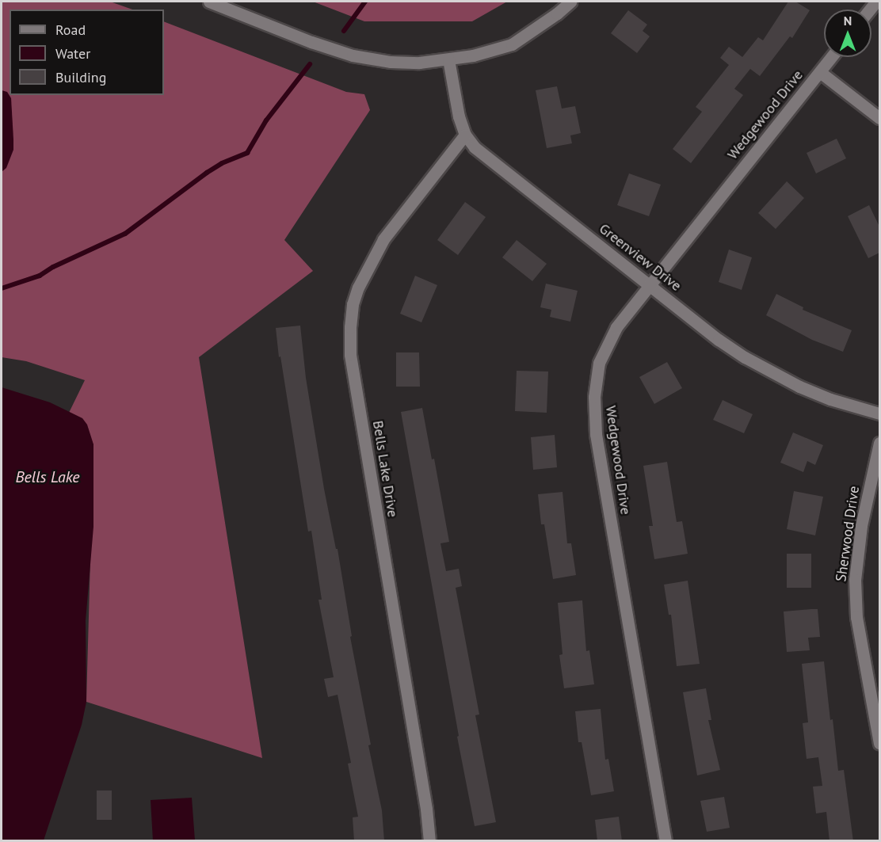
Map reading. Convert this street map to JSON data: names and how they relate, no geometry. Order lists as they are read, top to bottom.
{
  "streets": {
    "street": [
      "Wedgewood Drive",
      "Greenview Drive",
      "Bells Lake Drive",
      "Sherwood Drive"
    ]
  },
  "crossings": [
    ["Wedgewood Drive", "Greenview Drive"],
    ["Greenview Drive", "Bells Lake Drive"]
  ],
  "water": ["Bells Lake"],
  "legend": ["Road", "Water", "Building"],
  "north": "top"
}
